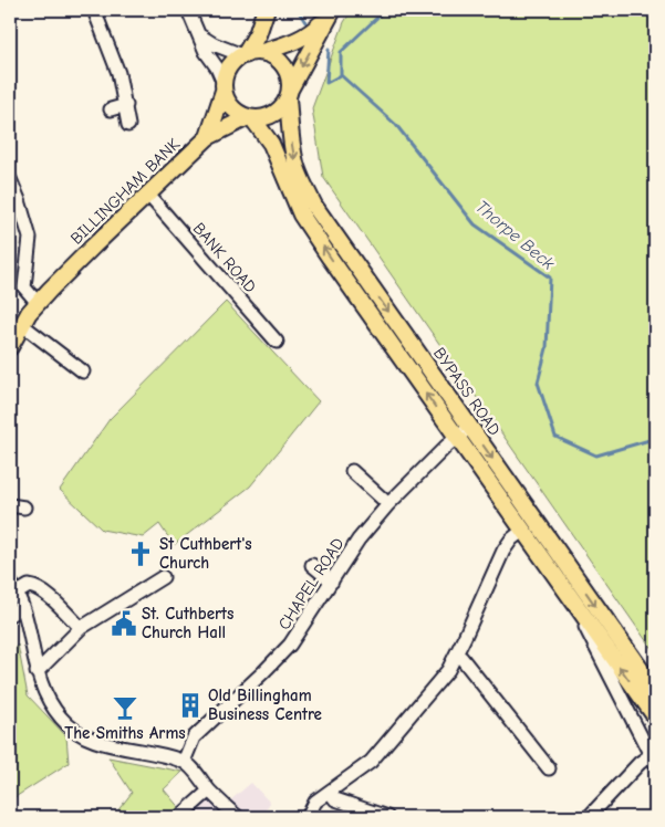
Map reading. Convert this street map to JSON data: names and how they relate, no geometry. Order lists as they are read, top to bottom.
{
  "streets": {
    "main road": ["BILLINGHAM BANK", "BYPASS ROAD"],
    "street": ["BANK ROAD", "CHAPEL ROAD"]
  },
  "crossings": [
    ["BILLINGHAM BANK", "BANK ROAD"],
    ["BILLINGHAM BANK", "BYPASS ROAD"],
    ["BYPASS ROAD", "CHAPEL ROAD"]
  ],
  "water": ["Thorpe Beck"],
  "places": {
    "church": ["St Cuthbert's Church"],
    "public building": ["St. Cuthberts Church Hall"],
    "building": ["Old Billingham Business Centre"],
    "bar": ["The Smiths Arms"]
  }
}
